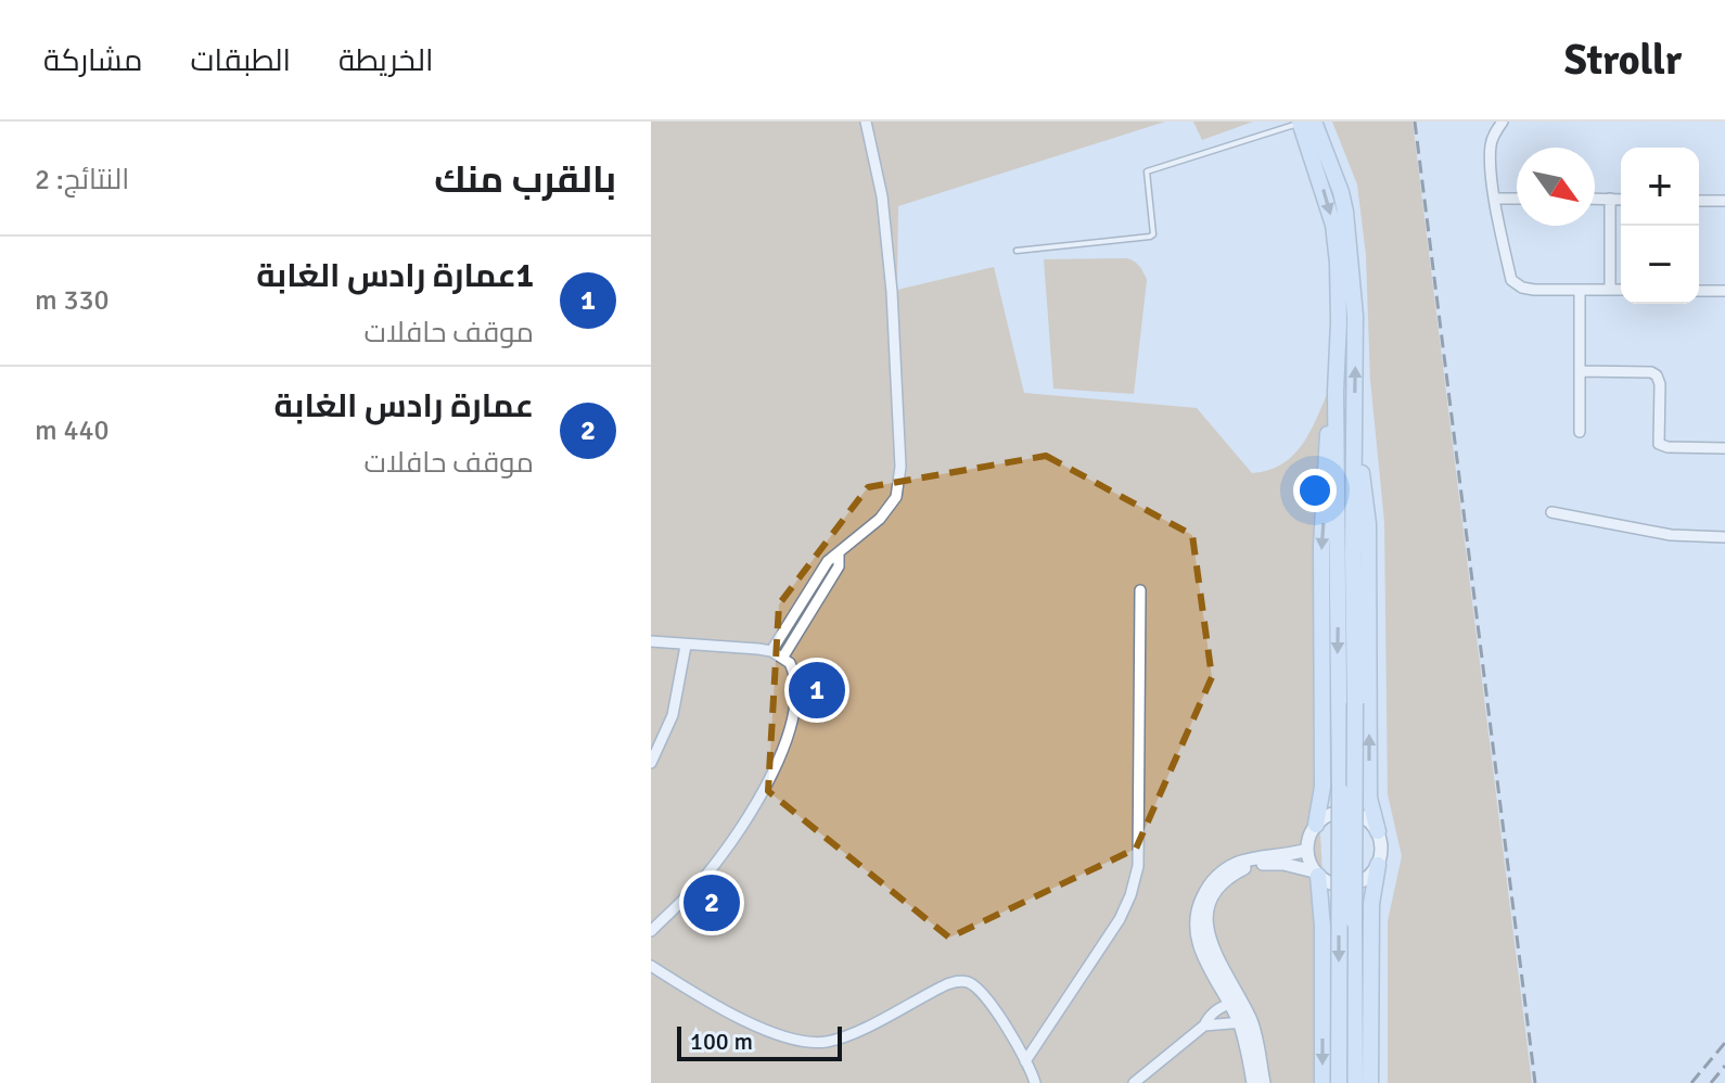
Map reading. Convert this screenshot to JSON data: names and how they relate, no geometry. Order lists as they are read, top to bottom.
{
  "scale_bar": "100 m",
  "north": "bottom right",
  "page": {
    "header": "Strollr",
    "nav": ["الخريطة", "الطبقات", "مشاركة"],
    "heading": ["بالقرب منك", "النتائج: 2"],
    "map_buttons": ["+", "−"],
    "list": [
      {
        "mark": "1",
        "name": "1عمارة رادس الغابة",
        "note": "موقف حافلات",
        "value": "330 m"
      },
      {
        "mark": "2",
        "name": "عمارة رادس الغابة",
        "note": "موقف حافلات",
        "value": "440 m"
      }
    ],
    "pins": ["1", "2"],
    "scale": "100 m"
  }
}
